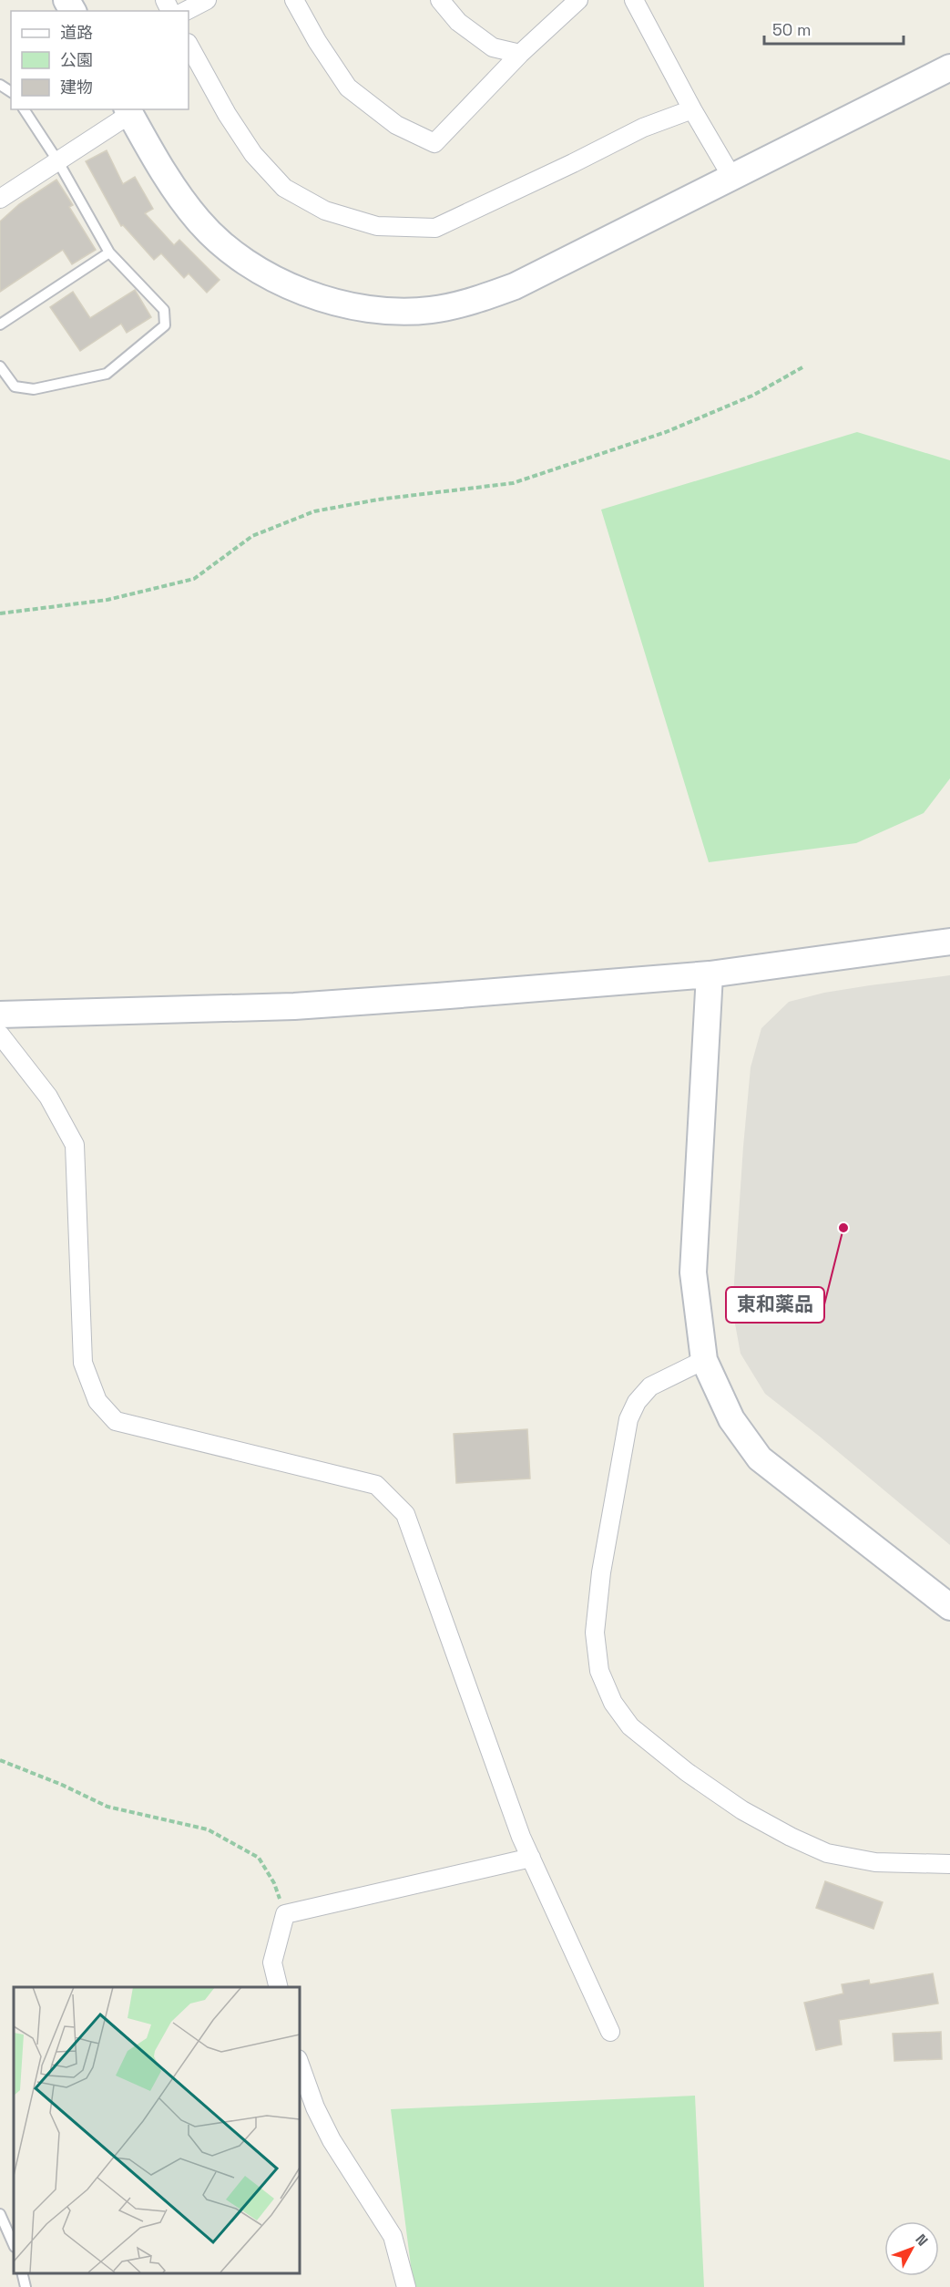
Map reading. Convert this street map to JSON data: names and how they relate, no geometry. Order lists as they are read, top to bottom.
{
  "places": ["東和薬品"],
  "legend": ["道路", "公園", "建物"],
  "scale_bar": "50 m",
  "north": "top right"
}
